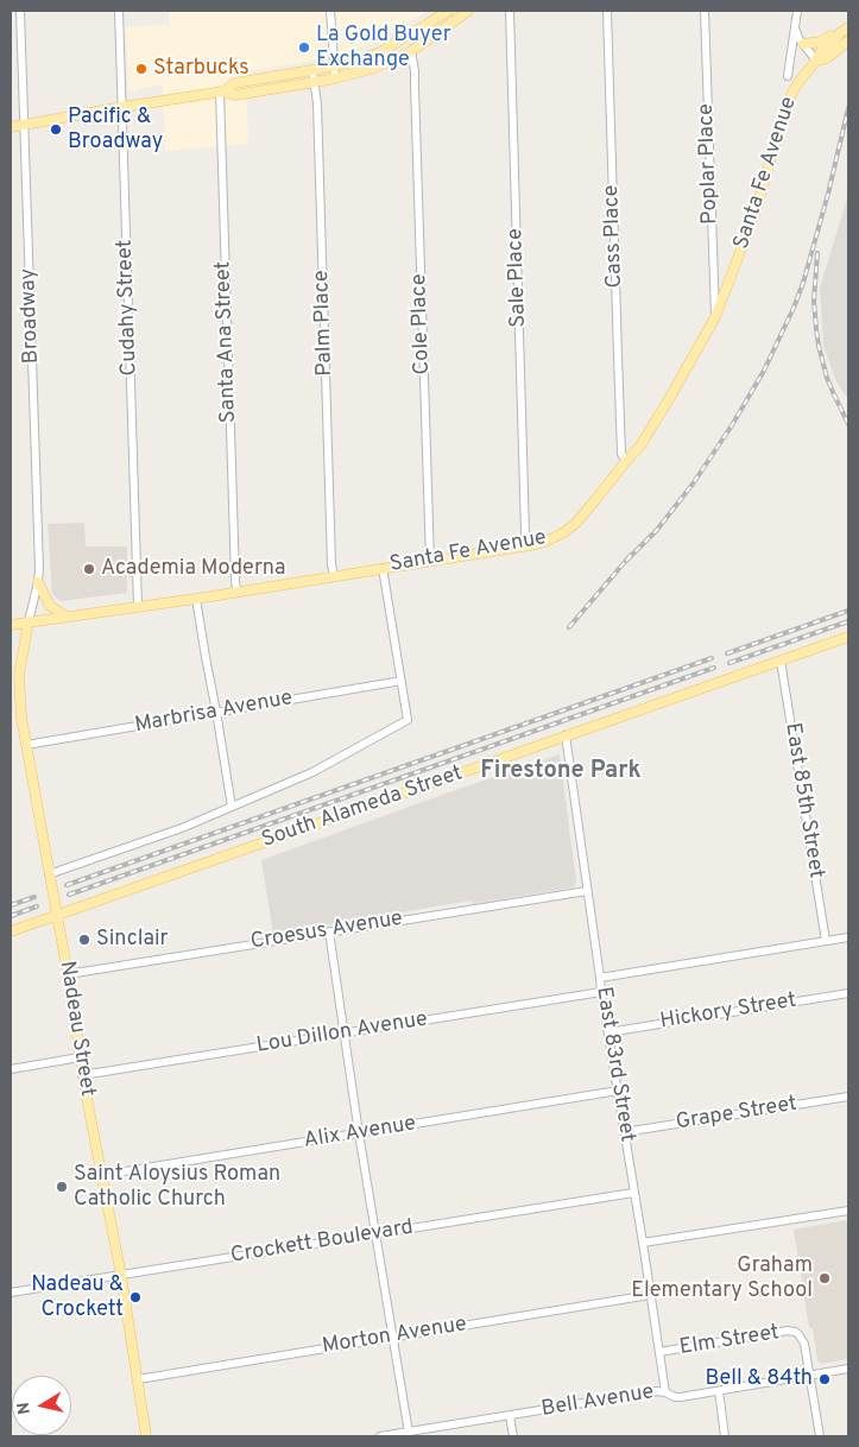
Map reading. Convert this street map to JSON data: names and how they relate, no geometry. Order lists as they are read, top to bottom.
{
  "streets": {
    "main road": ["Santa Fe Avenue", "South Alameda Street", "Nadeau Street"],
    "street": [
      "Poplar Place",
      "Cass Place",
      "Sale Place",
      "Cudahy Street",
      "Broadway",
      "Palm Place",
      "Cole Place",
      "Santa Ana Street",
      "Marbrisa Avenue",
      "East 85th Street",
      "Croesus Avenue",
      "Hickory Street",
      "Lou Dillon Avenue",
      "East 83rd Street",
      "Grape Street",
      "Alix Avenue",
      "Crockett Boulevard",
      "Morton Avenue",
      "Elm Street",
      "Bell Avenue"
    ]
  },
  "crossings": [
    ["Poplar Place", "Santa Fe Avenue"],
    ["Santa Fe Avenue", "Cass Place"],
    ["Santa Fe Avenue", "Sale Place"],
    ["Santa Fe Avenue", "Cudahy Street"],
    ["Santa Fe Avenue", "Broadway"],
    ["Santa Fe Avenue", "Palm Place"],
    ["Santa Fe Avenue", "Cole Place"],
    ["Santa Fe Avenue", "Santa Ana Street"],
    ["Santa Fe Avenue", "Nadeau Street"],
    ["Broadway", "Nadeau Street"],
    ["Marbrisa Avenue", "Nadeau Street"],
    ["East 85th Street", "South Alameda Street"],
    ["South Alameda Street", "Nadeau Street"],
    ["South Alameda Street", "East 83rd Street"],
    ["Croesus Avenue", "Nadeau Street"],
    ["Croesus Avenue", "East 83rd Street"],
    ["Hickory Street", "East 83rd Street"],
    ["Nadeau Street", "Lou Dillon Avenue"],
    ["Nadeau Street", "Alix Avenue"],
    ["Nadeau Street", "Crockett Boulevard"],
    ["Nadeau Street", "Morton Avenue"],
    ["Lou Dillon Avenue", "East 83rd Street"],
    ["East 83rd Street", "Grape Street"],
    ["East 83rd Street", "Alix Avenue"],
    ["East 83rd Street", "Crockett Boulevard"],
    ["East 83rd Street", "Morton Avenue"],
    ["East 83rd Street", "Elm Street"],
    ["East 83rd Street", "Bell Avenue"],
    ["Elm Street", "Bell Avenue"]
  ],
  "districts": ["Firestone Park"],
  "places": [
    "La Gold Buyer Exchange",
    "Starbucks",
    "Pacific & Broadway",
    "Academia Moderna",
    "Sinclair",
    "Saint Aloysius Roman Catholic Church",
    "Graham Elementary School",
    "Nadeau & Crockett",
    "Bell & 84th"
  ],
  "north": "left"
}
